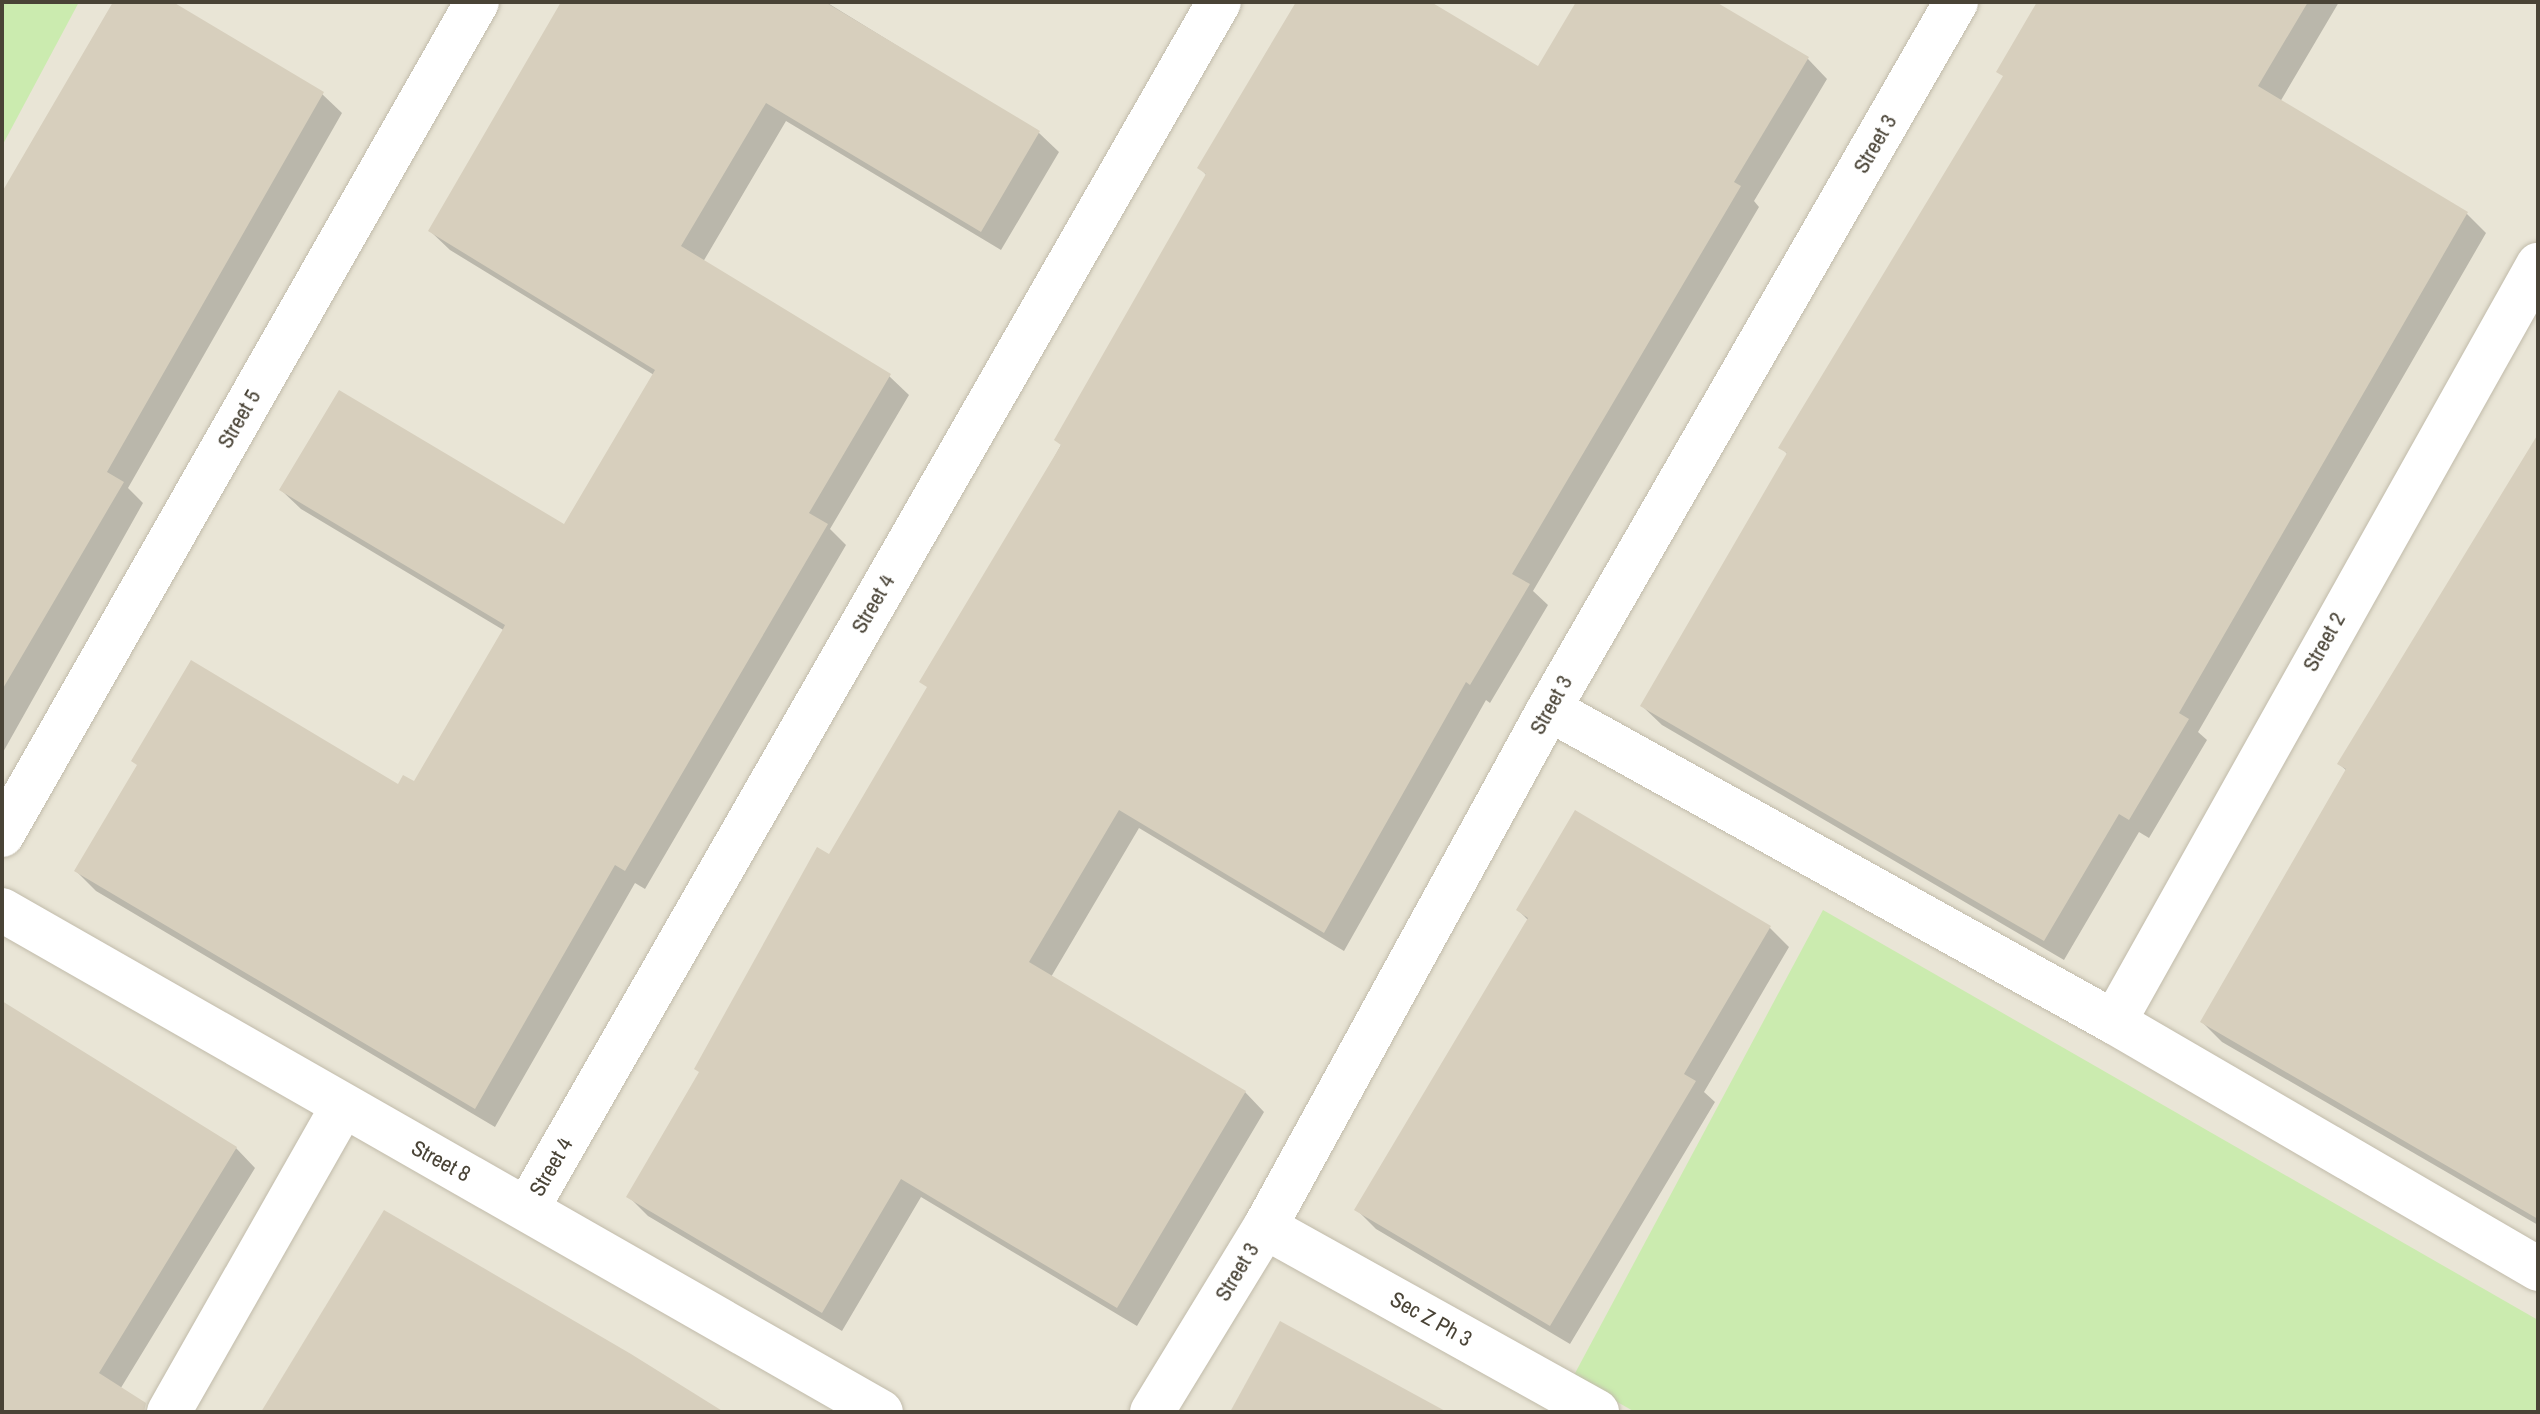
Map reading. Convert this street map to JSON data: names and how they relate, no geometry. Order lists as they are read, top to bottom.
{
  "streets": {
    "street": [
      "Street 3",
      "Street 5",
      "Street 4",
      "Street 2",
      "Street 8",
      "Sec Z Ph 3"
    ]
  },
  "crossings": [
    ["Street 3", "Sec Z Ph 3"],
    ["Street 4", "Street 8"]
  ]
}
